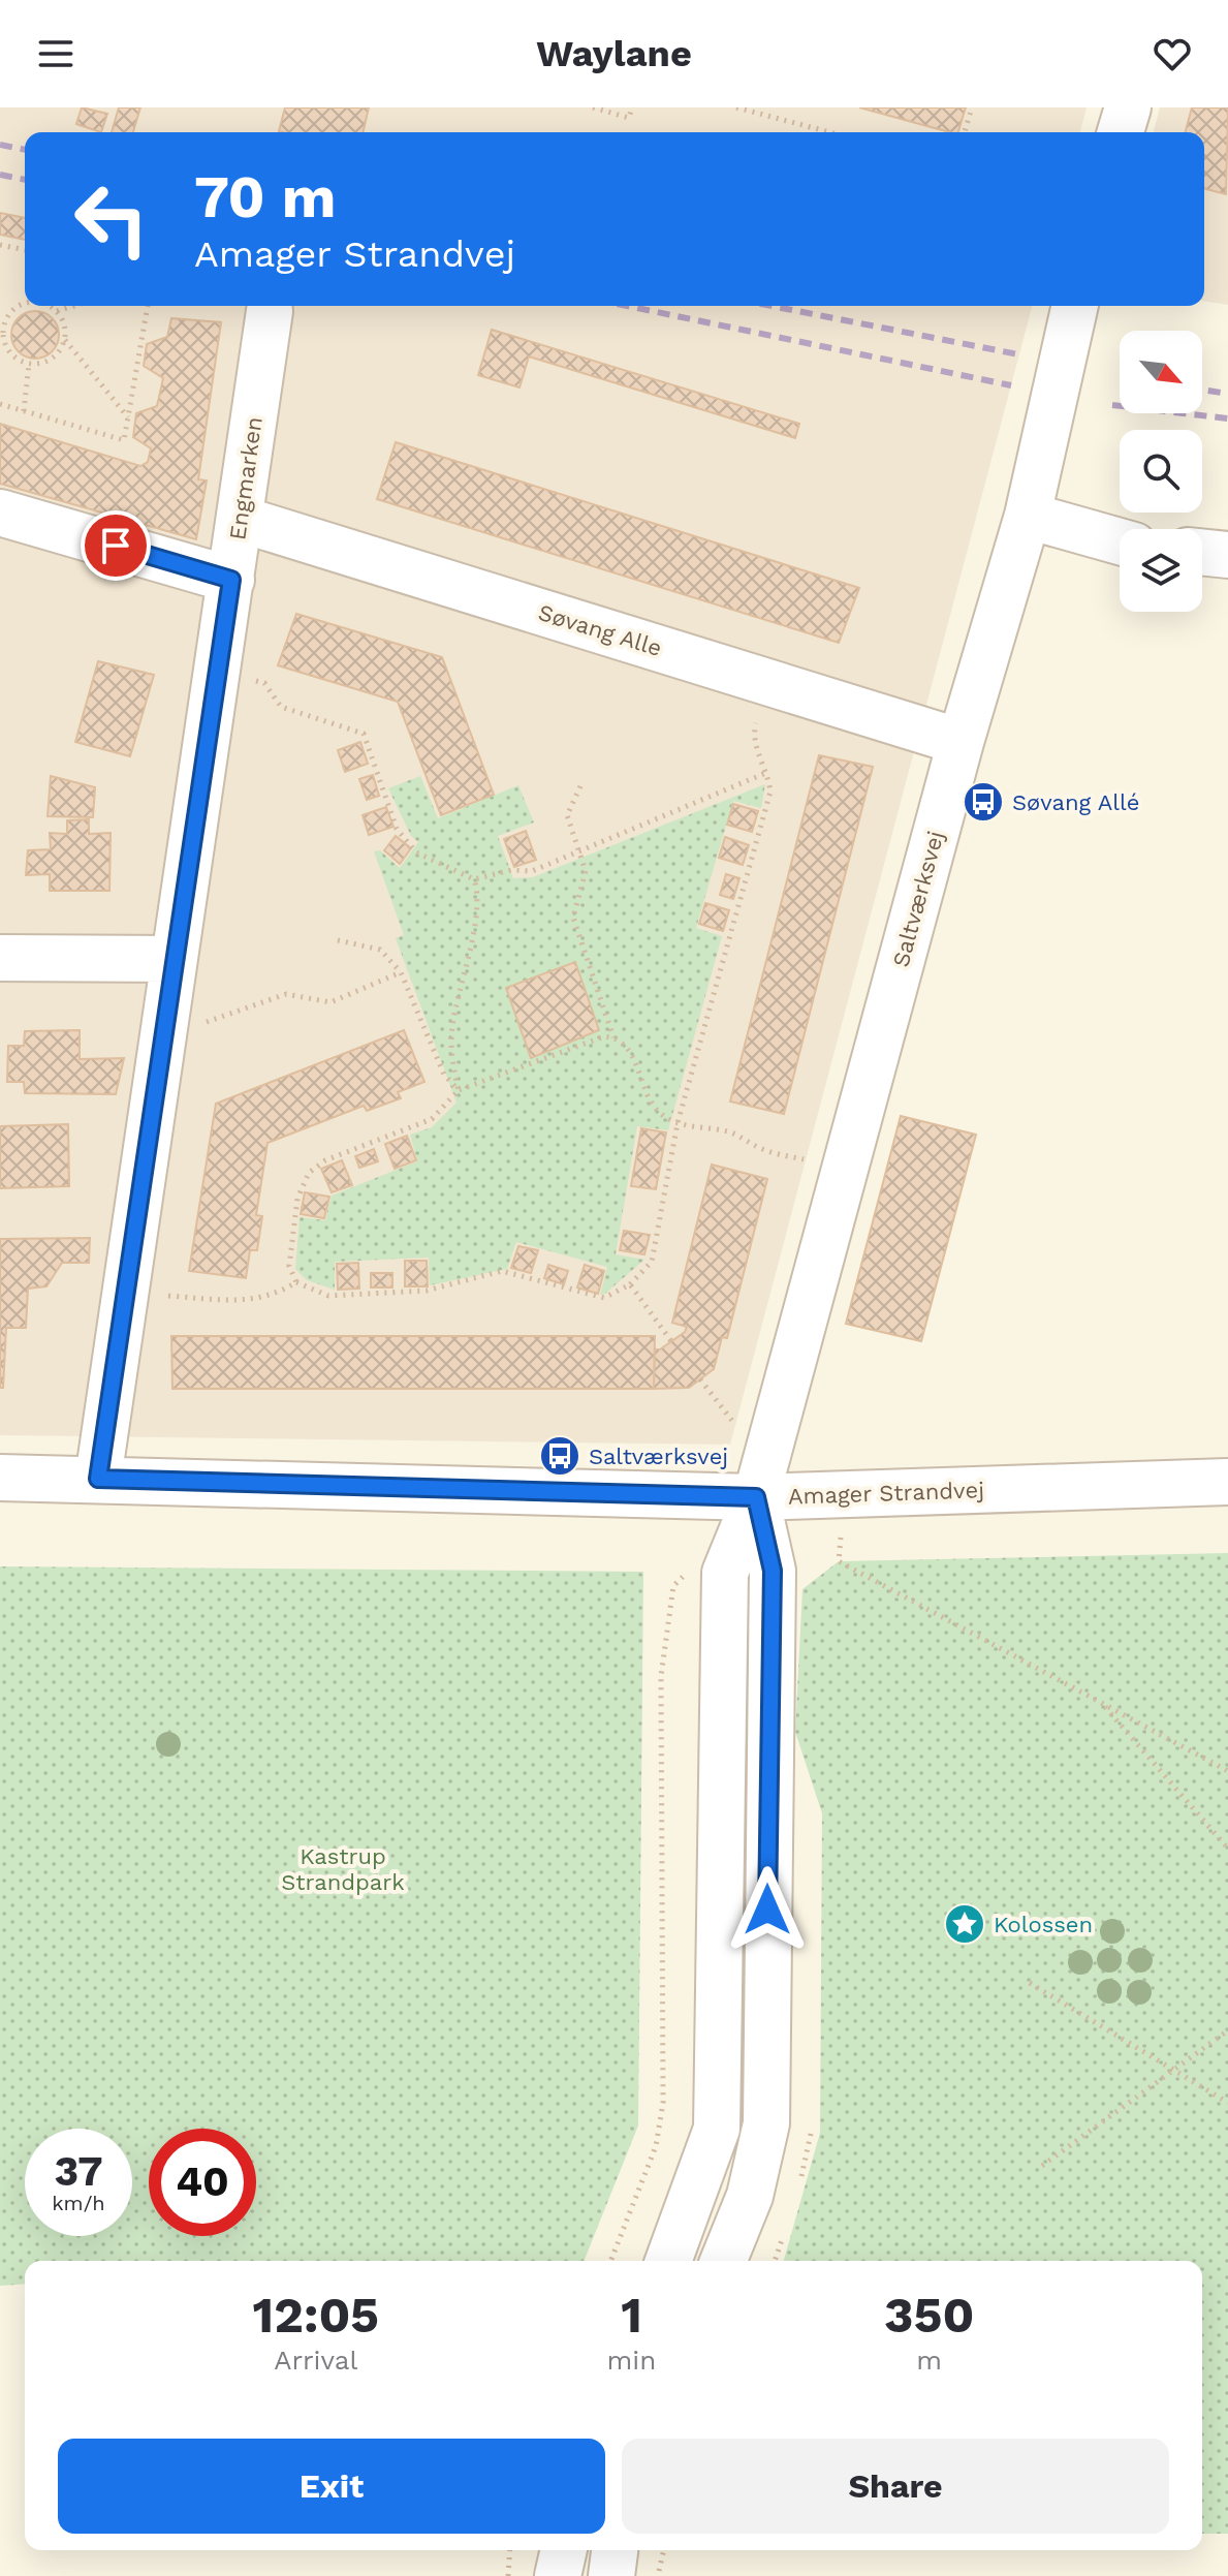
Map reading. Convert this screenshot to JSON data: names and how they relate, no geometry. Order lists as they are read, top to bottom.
{
  "streets": {
    "street": [
      "Engmarken",
      "Søvang Alle",
      "Saltværksvej",
      "Amager Strandvej"
    ]
  },
  "crossings": [
    ["Engmarken", "Søvang Alle"],
    ["Engmarken", "Amager Strandvej"],
    ["Søvang Alle", "Saltværksvej"],
    ["Saltværksvej", "Amager Strandvej"]
  ],
  "parks": ["Kastrup Strandpark"],
  "places": {
    "bus stop": ["Søvang Allé", "Saltværksvej"],
    "place": ["Kolossen"]
  },
  "north": "bottom right",
  "page": {
    "header": "Waylane",
    "turn": ["70 m", "Amager Strandvej"],
    "speed": "37 km/h",
    "limit": "40",
    "eta": [
      "12:05",
      "Arrival",
      "1",
      "min",
      "350",
      "m"
    ],
    "buttons": ["Exit", "Share"]
  }
}
